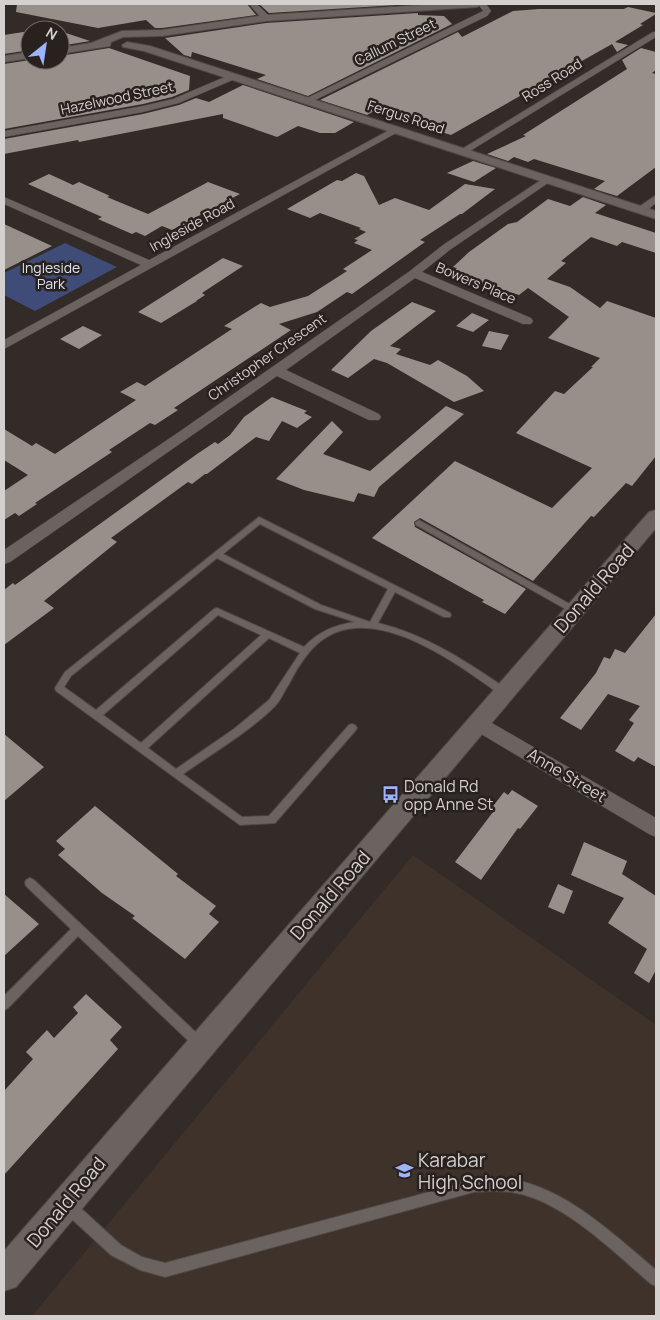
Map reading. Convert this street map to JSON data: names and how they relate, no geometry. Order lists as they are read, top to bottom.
{
  "streets": {
    "street": [
      "Callum Street",
      "Ross Road",
      "Hazelwood Street",
      "Fergus Road",
      "Ingleside Road",
      "Bowers Place",
      "Christopher Crescent",
      "Donald Road",
      "Anne Street"
    ]
  },
  "crossings": [
    ["Callum Street", "Fergus Road"],
    ["Ross Road", "Fergus Road"],
    ["Hazelwood Street", "Fergus Road"],
    ["Fergus Road", "Ingleside Road"],
    ["Fergus Road", "Christopher Crescent"],
    ["Bowers Place", "Christopher Crescent"],
    ["Donald Road", "Anne Street"]
  ],
  "parks": ["Ingleside Park"],
  "places": {
    "bus stop": ["Donald Rd opp Anne St"],
    "school or university": ["Karabar High School"]
  },
  "north": "top right"
}
